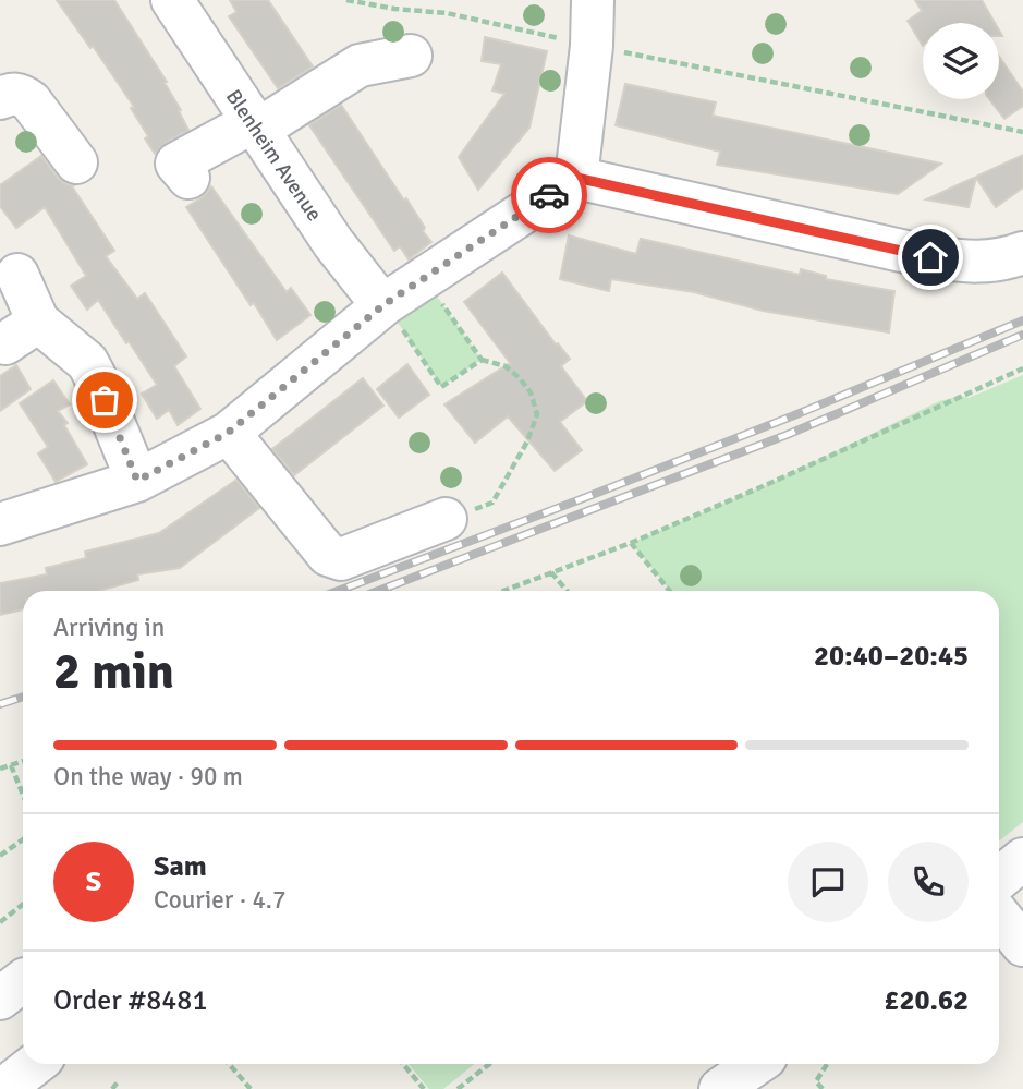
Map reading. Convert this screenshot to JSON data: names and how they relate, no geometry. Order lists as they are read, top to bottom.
{
  "streets": {
    "street": ["Blenheim Avenue"]
  },
  "page": {
    "heading": ["2 min", "Arriving in", "20:40–20:45"],
    "panel": [
      "Sam",
      "Courier · 4.7",
      "Order #8481",
      "£20.62"
    ],
    "bar": "On the way · 90 m",
    "round": "S"
  }
}
